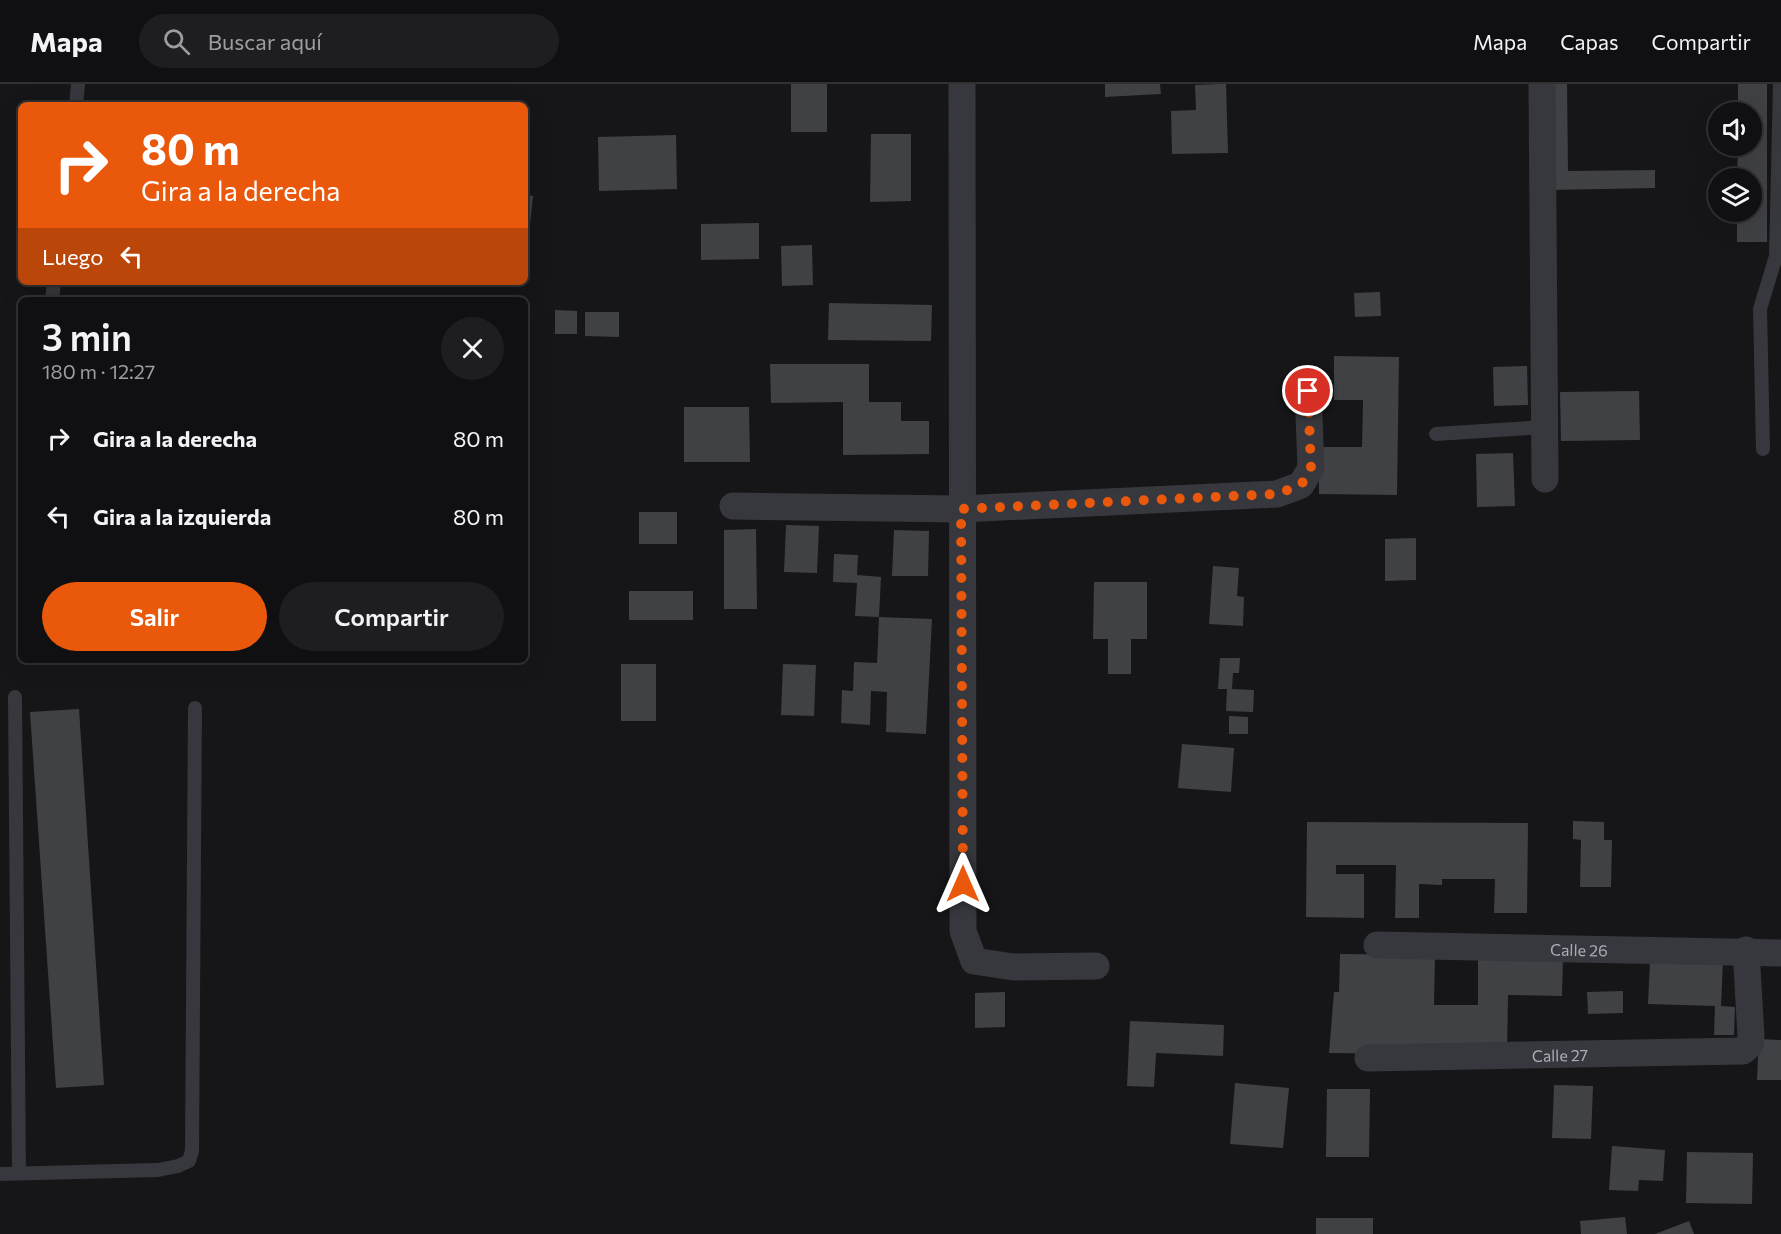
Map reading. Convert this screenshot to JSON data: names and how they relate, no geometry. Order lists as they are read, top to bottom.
{
  "streets": {
    "street": ["Calle 26", "Calle 27"]
  },
  "crossings": [
    ["Calle 26", "Calle 27"]
  ],
  "page": {
    "header": "Mapa",
    "search": "Buscar aquí",
    "nav": ["Mapa", "Capas", "Compartir"],
    "turn": ["80 m", "Gira a la derecha"],
    "then": "Luego",
    "heading": ["3 min", "180 m · 12:27"],
    "list": [
      {
        "name": "Gira a la derecha",
        "value": "80 m"
      },
      {
        "name": "Gira a la izquierda",
        "value": "80 m"
      }
    ],
    "buttons": ["Salir", "Compartir"]
  }
}
